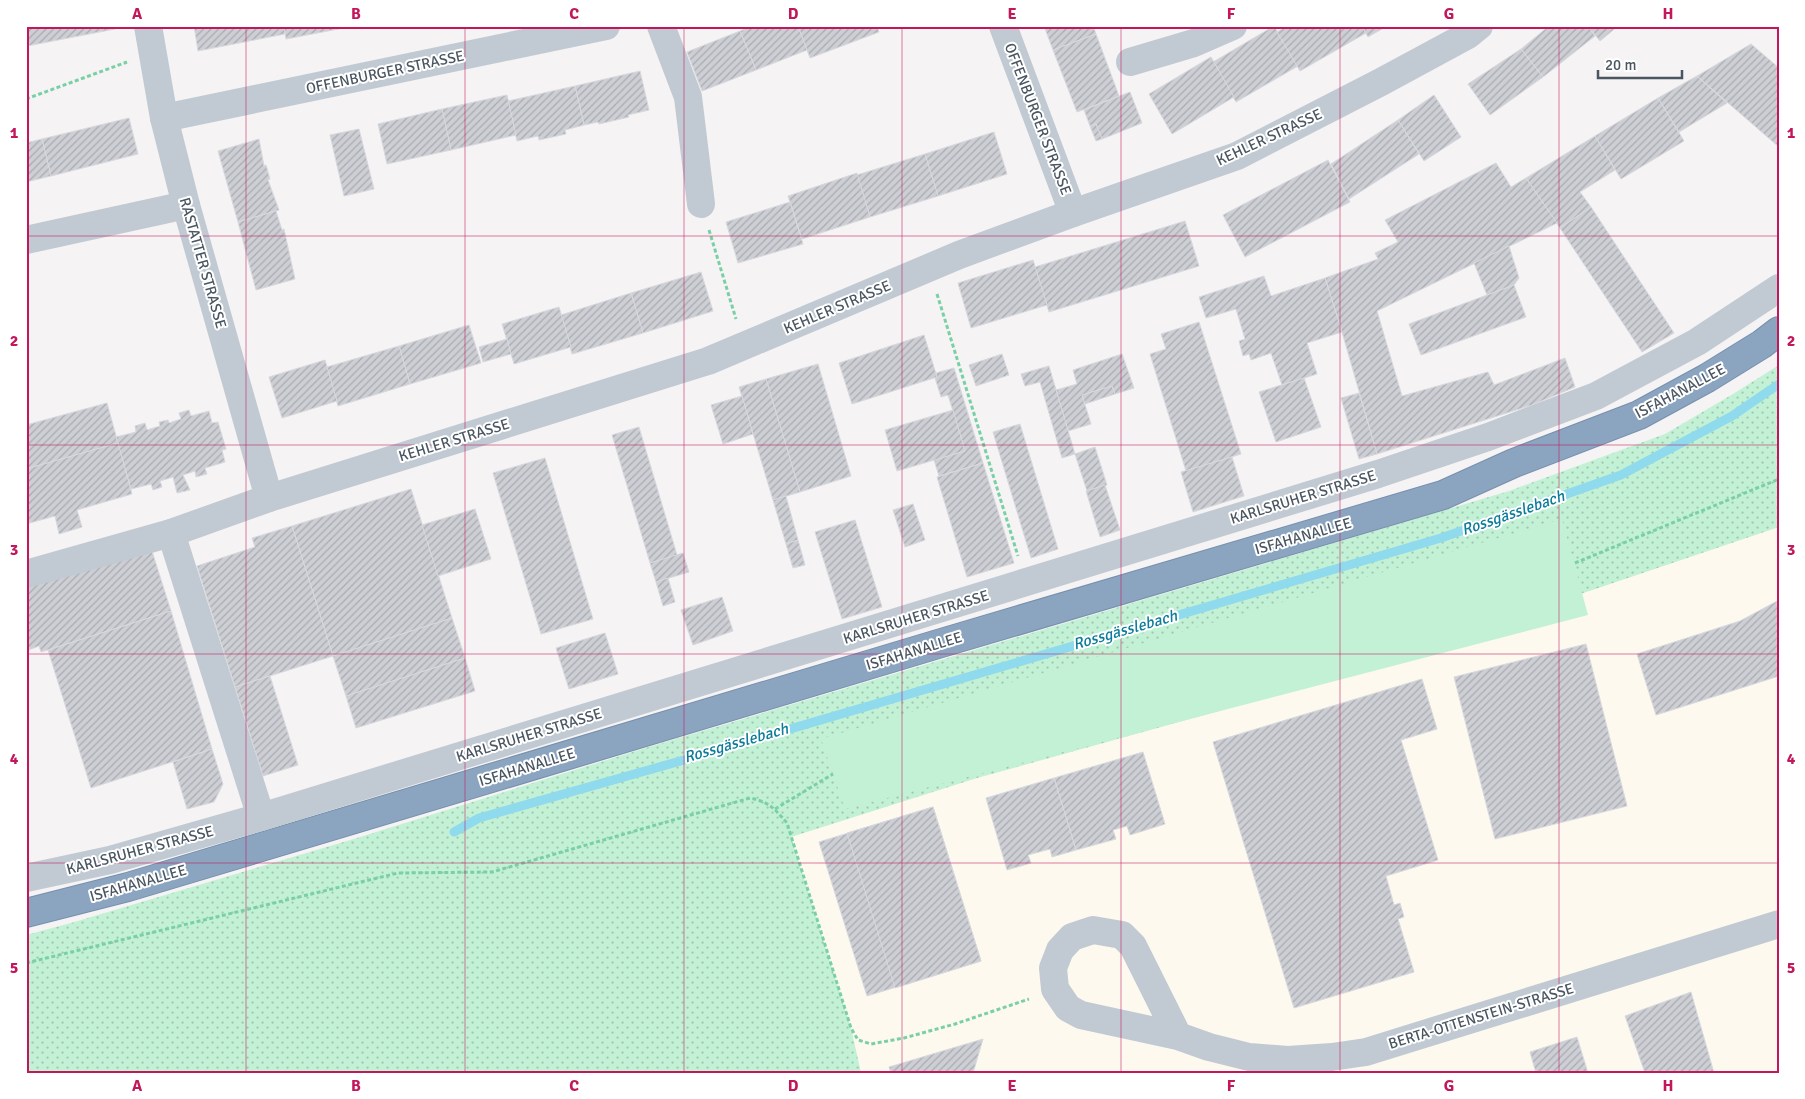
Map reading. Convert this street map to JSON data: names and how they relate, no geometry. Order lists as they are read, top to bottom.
{
  "streets": {
    "highway": ["ISFAHANALLEE"],
    "street": [
      "OFFENBURGER STRASSE",
      "KEHLER STRASSE",
      "RASTATTER STRASSE",
      "KARLSRUHER STRASSE",
      "BERTA-OTTENSTEIN-STRASSE"
    ]
  },
  "crossings": [
    ["OFFENBURGER STRASSE", "KEHLER STRASSE"],
    ["OFFENBURGER STRASSE", "RASTATTER STRASSE"],
    ["KEHLER STRASSE", "RASTATTER STRASSE"]
  ],
  "water": ["Rossgässlebach"],
  "scale_bar": "20 m",
  "grid": {
    "columns": [
      "A",
      "B",
      "C",
      "D",
      "E",
      "F",
      "G",
      "H"
    ],
    "rows": [
      "1",
      "2",
      "3",
      "4",
      "5"
    ]
  }
}
